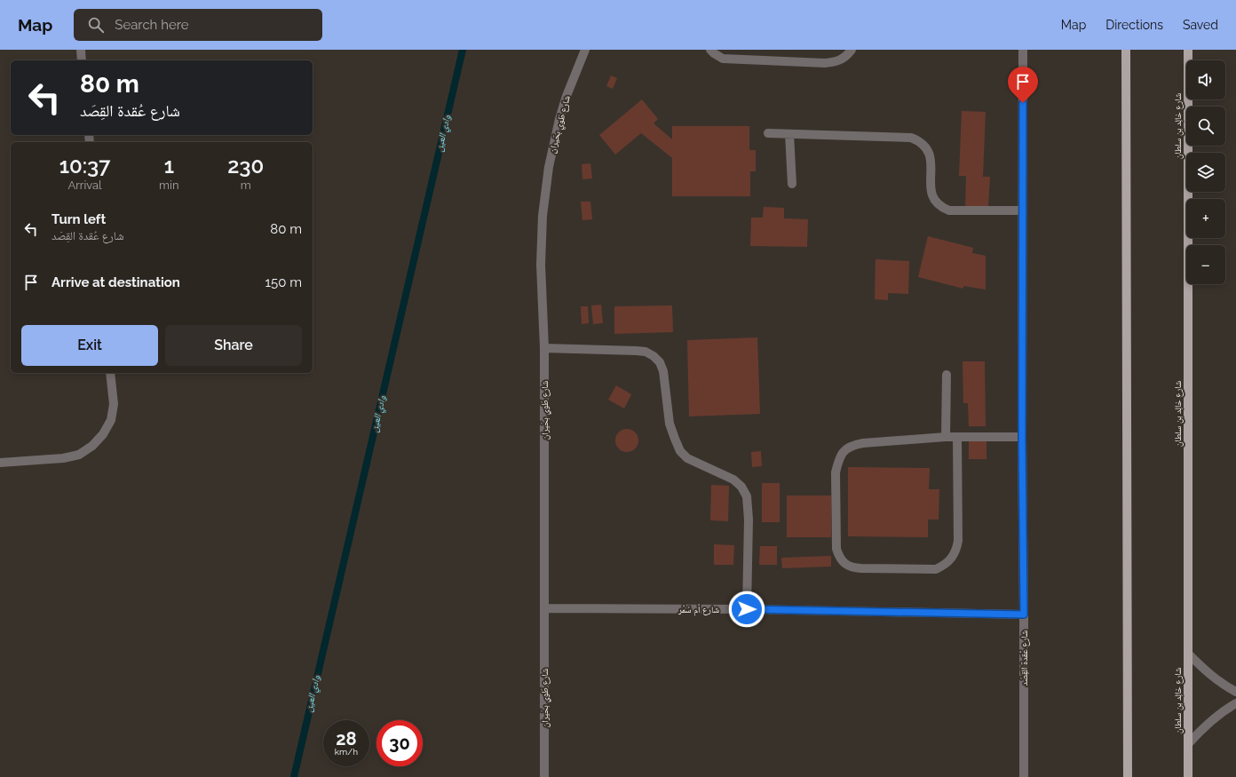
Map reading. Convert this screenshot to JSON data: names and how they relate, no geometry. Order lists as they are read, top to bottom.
{
  "streets": {
    "main road": ["شارع خالِد بن سلطان"],
    "street": ["شارع طَوي بحَيران", "شارع أم سَمُر", "شارع عُقدة القِصَد"]
  },
  "crossings": [
    ["شارع طَوي بحَيران", "شارع أم سَمُر"],
    ["شارع أم سَمُر", "شارع عُقدة القِصَد"]
  ],
  "water": ["وادي العين"],
  "page": {
    "header": "Map",
    "search": "Search here",
    "nav": ["Map", "Directions", "Saved"],
    "map_buttons": ["+", "−"],
    "turn": ["80 m", "شارع عُقدة القِصَد"],
    "eta": [
      "10:37",
      "Arrival",
      "1",
      "min",
      "230",
      "m"
    ],
    "list": [
      {
        "name": "Turn left",
        "note": "شارع عُقدة القِصَد",
        "value": "80 m"
      },
      {
        "name": "Arrive at destination",
        "value": "150 m"
      }
    ],
    "buttons": ["Exit", "Share"],
    "speed": "28 km/h",
    "limit": "30"
  }
}
